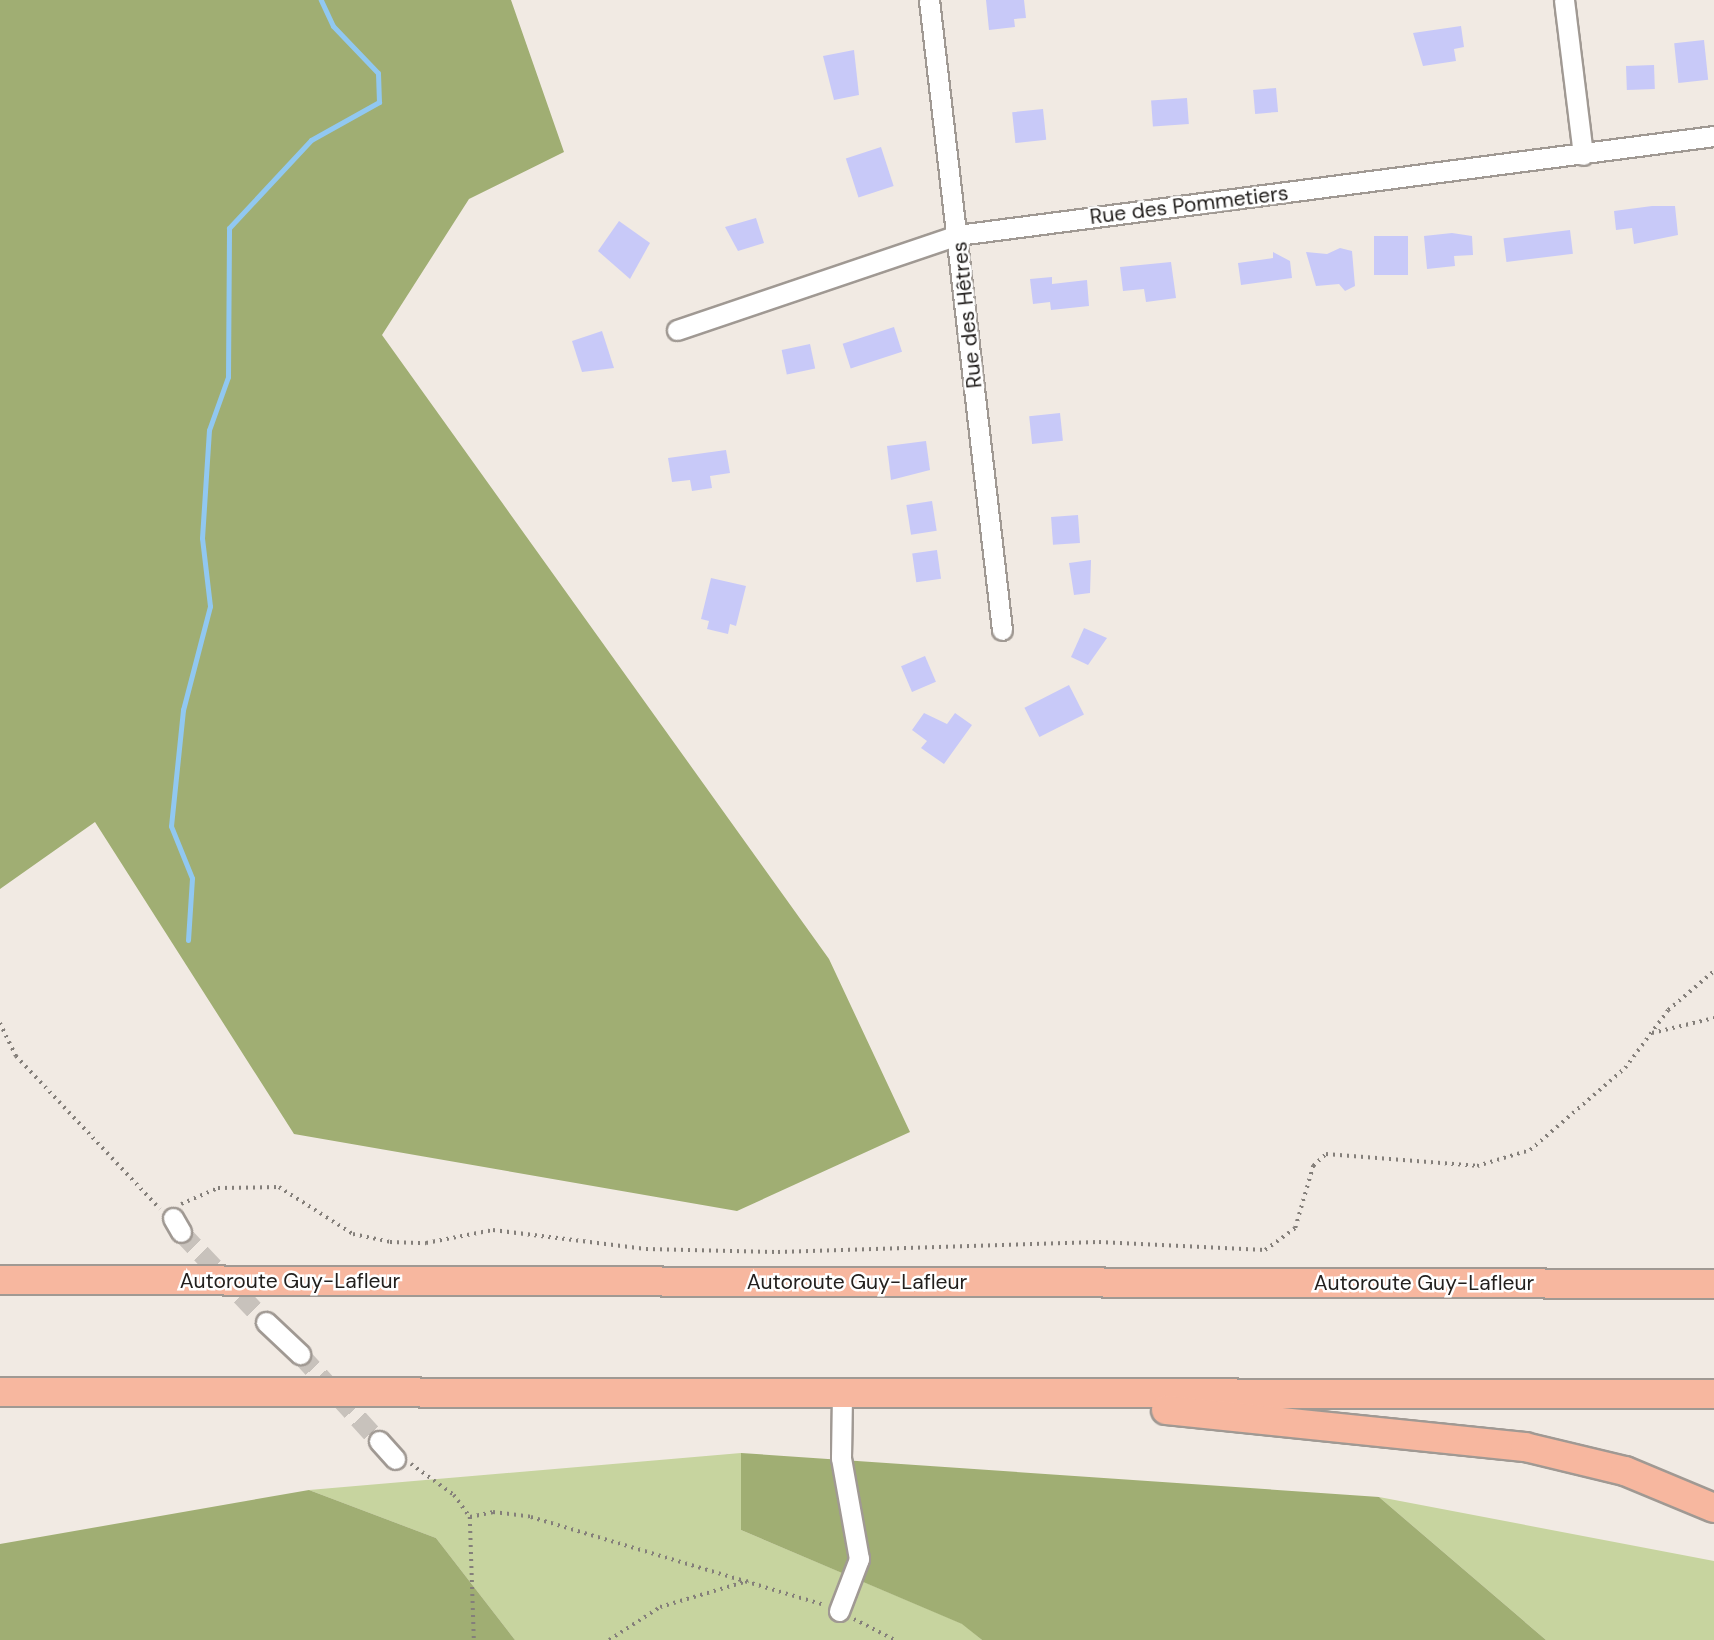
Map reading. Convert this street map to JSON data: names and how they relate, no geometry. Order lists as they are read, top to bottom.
{
  "streets": {
    "highway": ["Autoroute Guy-Lafleur"],
    "street": ["Rue des Pommetiers", "Rue des Hêtres"]
  },
  "crossings": [
    ["Rue des Pommetiers", "Rue des Hêtres"]
  ]
}
